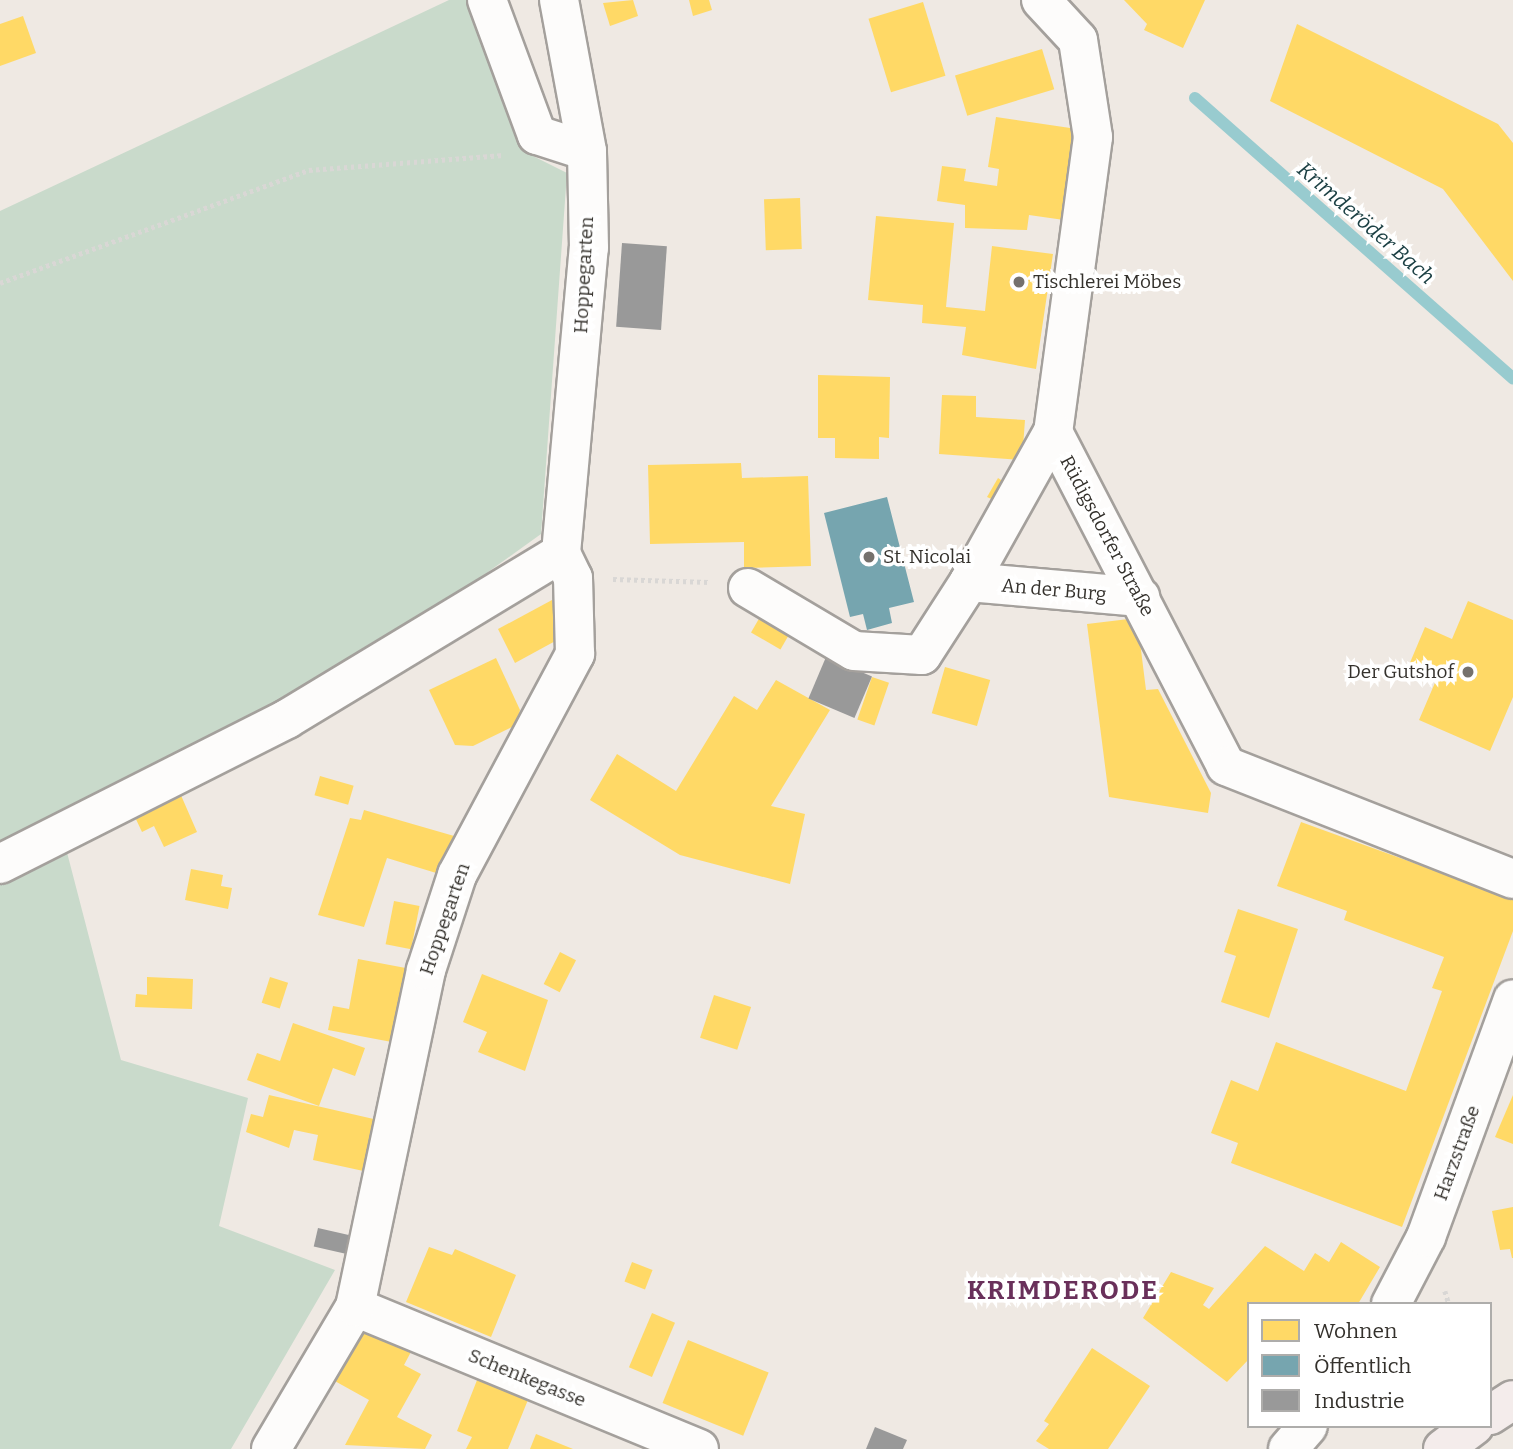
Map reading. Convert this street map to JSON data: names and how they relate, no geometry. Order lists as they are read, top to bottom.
{
  "streets": {
    "street": [
      "Hoppegarten",
      "Rüdigsdorfer Straße",
      "An der Burg",
      "Harzstraße",
      "Schenkegasse"
    ]
  },
  "crossings": [
    ["Hoppegarten", "Schenkegasse"],
    ["Rüdigsdorfer Straße", "An der Burg"]
  ],
  "districts": ["KRIMDERODE"],
  "water": ["Krimderöder Bach"],
  "places": ["Tischlerei Möbes", "St. Nicolai", "Der Gutshof"],
  "legend": ["Wohnen", "Öffentlich", "Industrie"]
}
